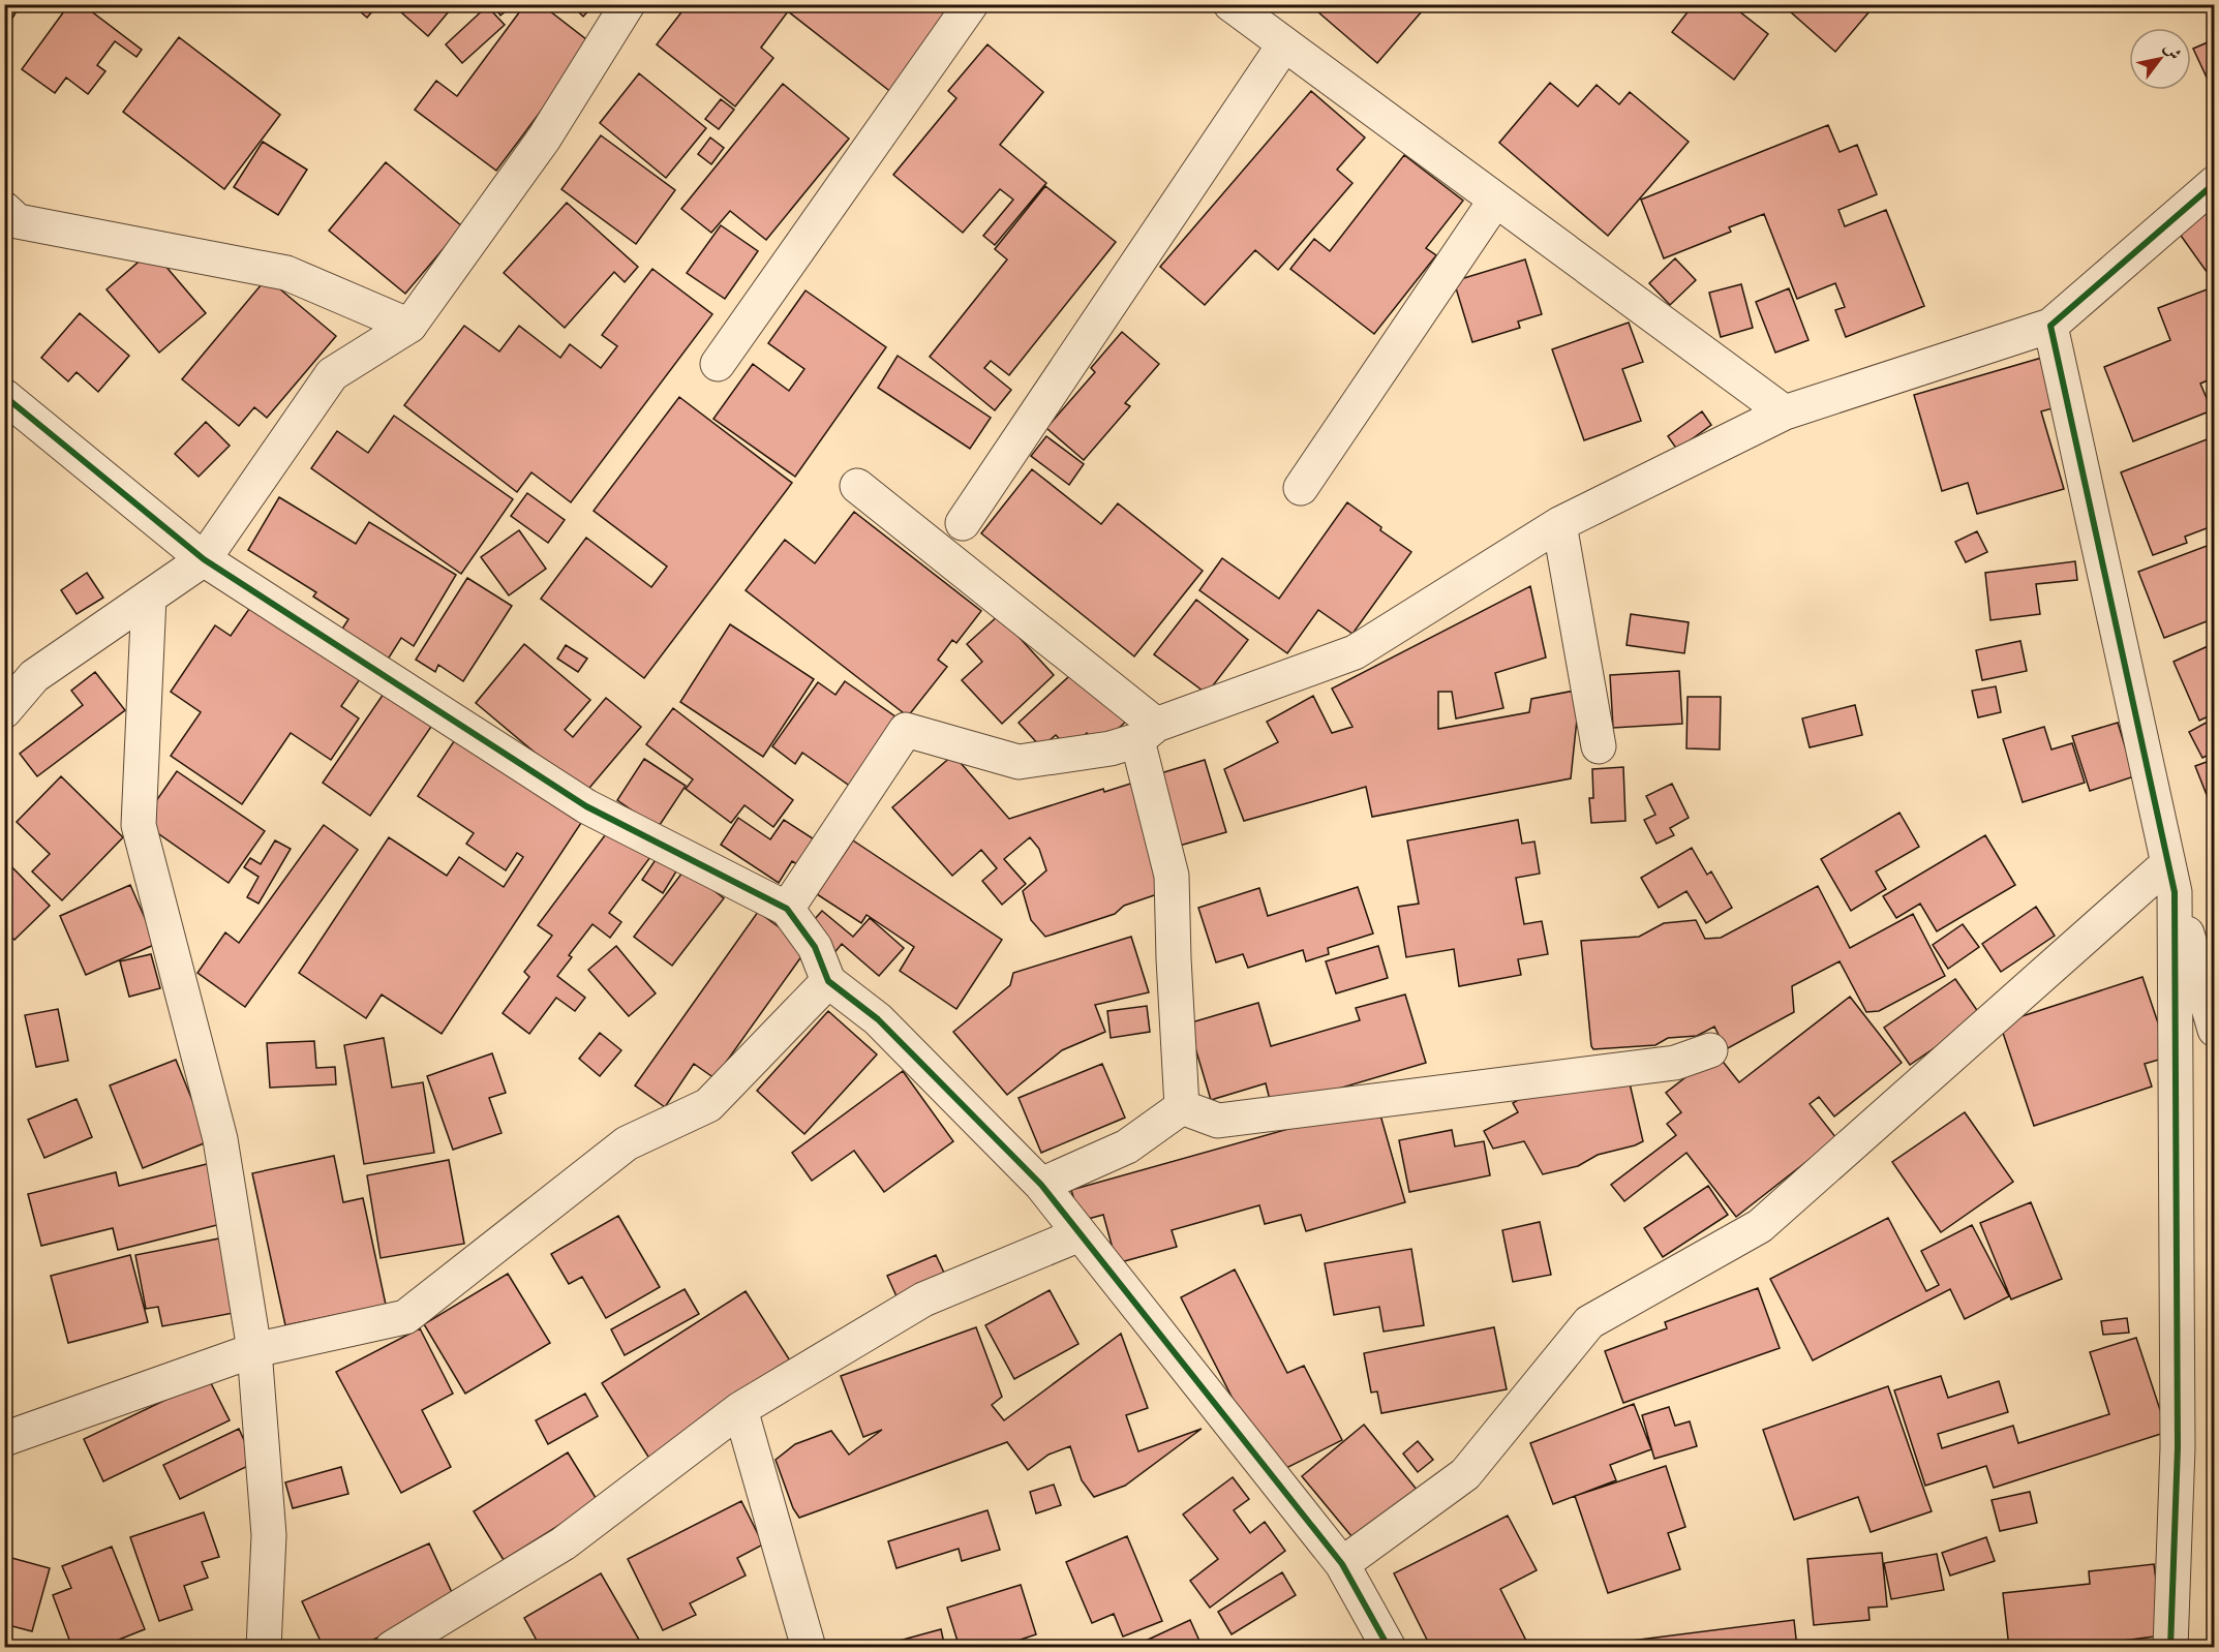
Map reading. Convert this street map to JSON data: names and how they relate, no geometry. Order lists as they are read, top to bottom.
{
  "north": "top right"
}
